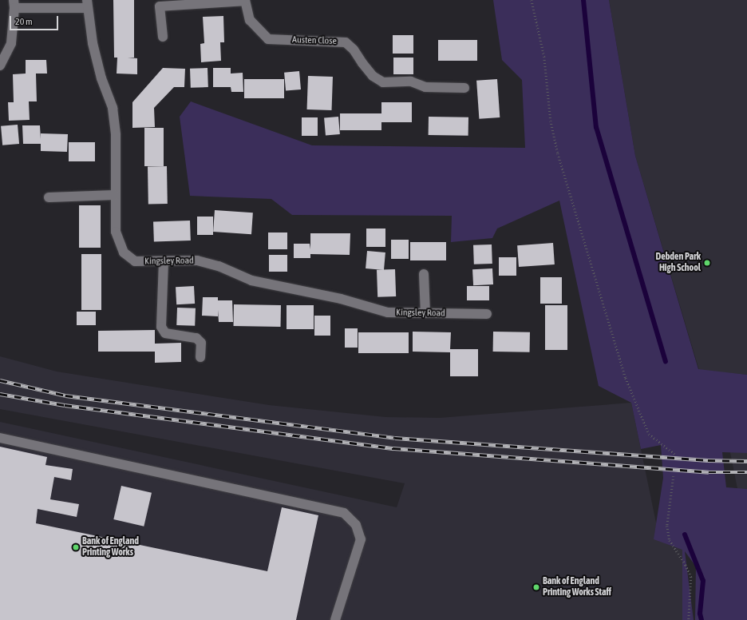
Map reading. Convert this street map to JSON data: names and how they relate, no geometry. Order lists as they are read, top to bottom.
{
  "streets": {
    "street": ["Austen Close", "Kingsley Road"]
  },
  "places": ["Debden Park High School", "Bank of England Printing Works", "Bank of England Printing Works Staff"],
  "scale_bar": "20 m"
}
